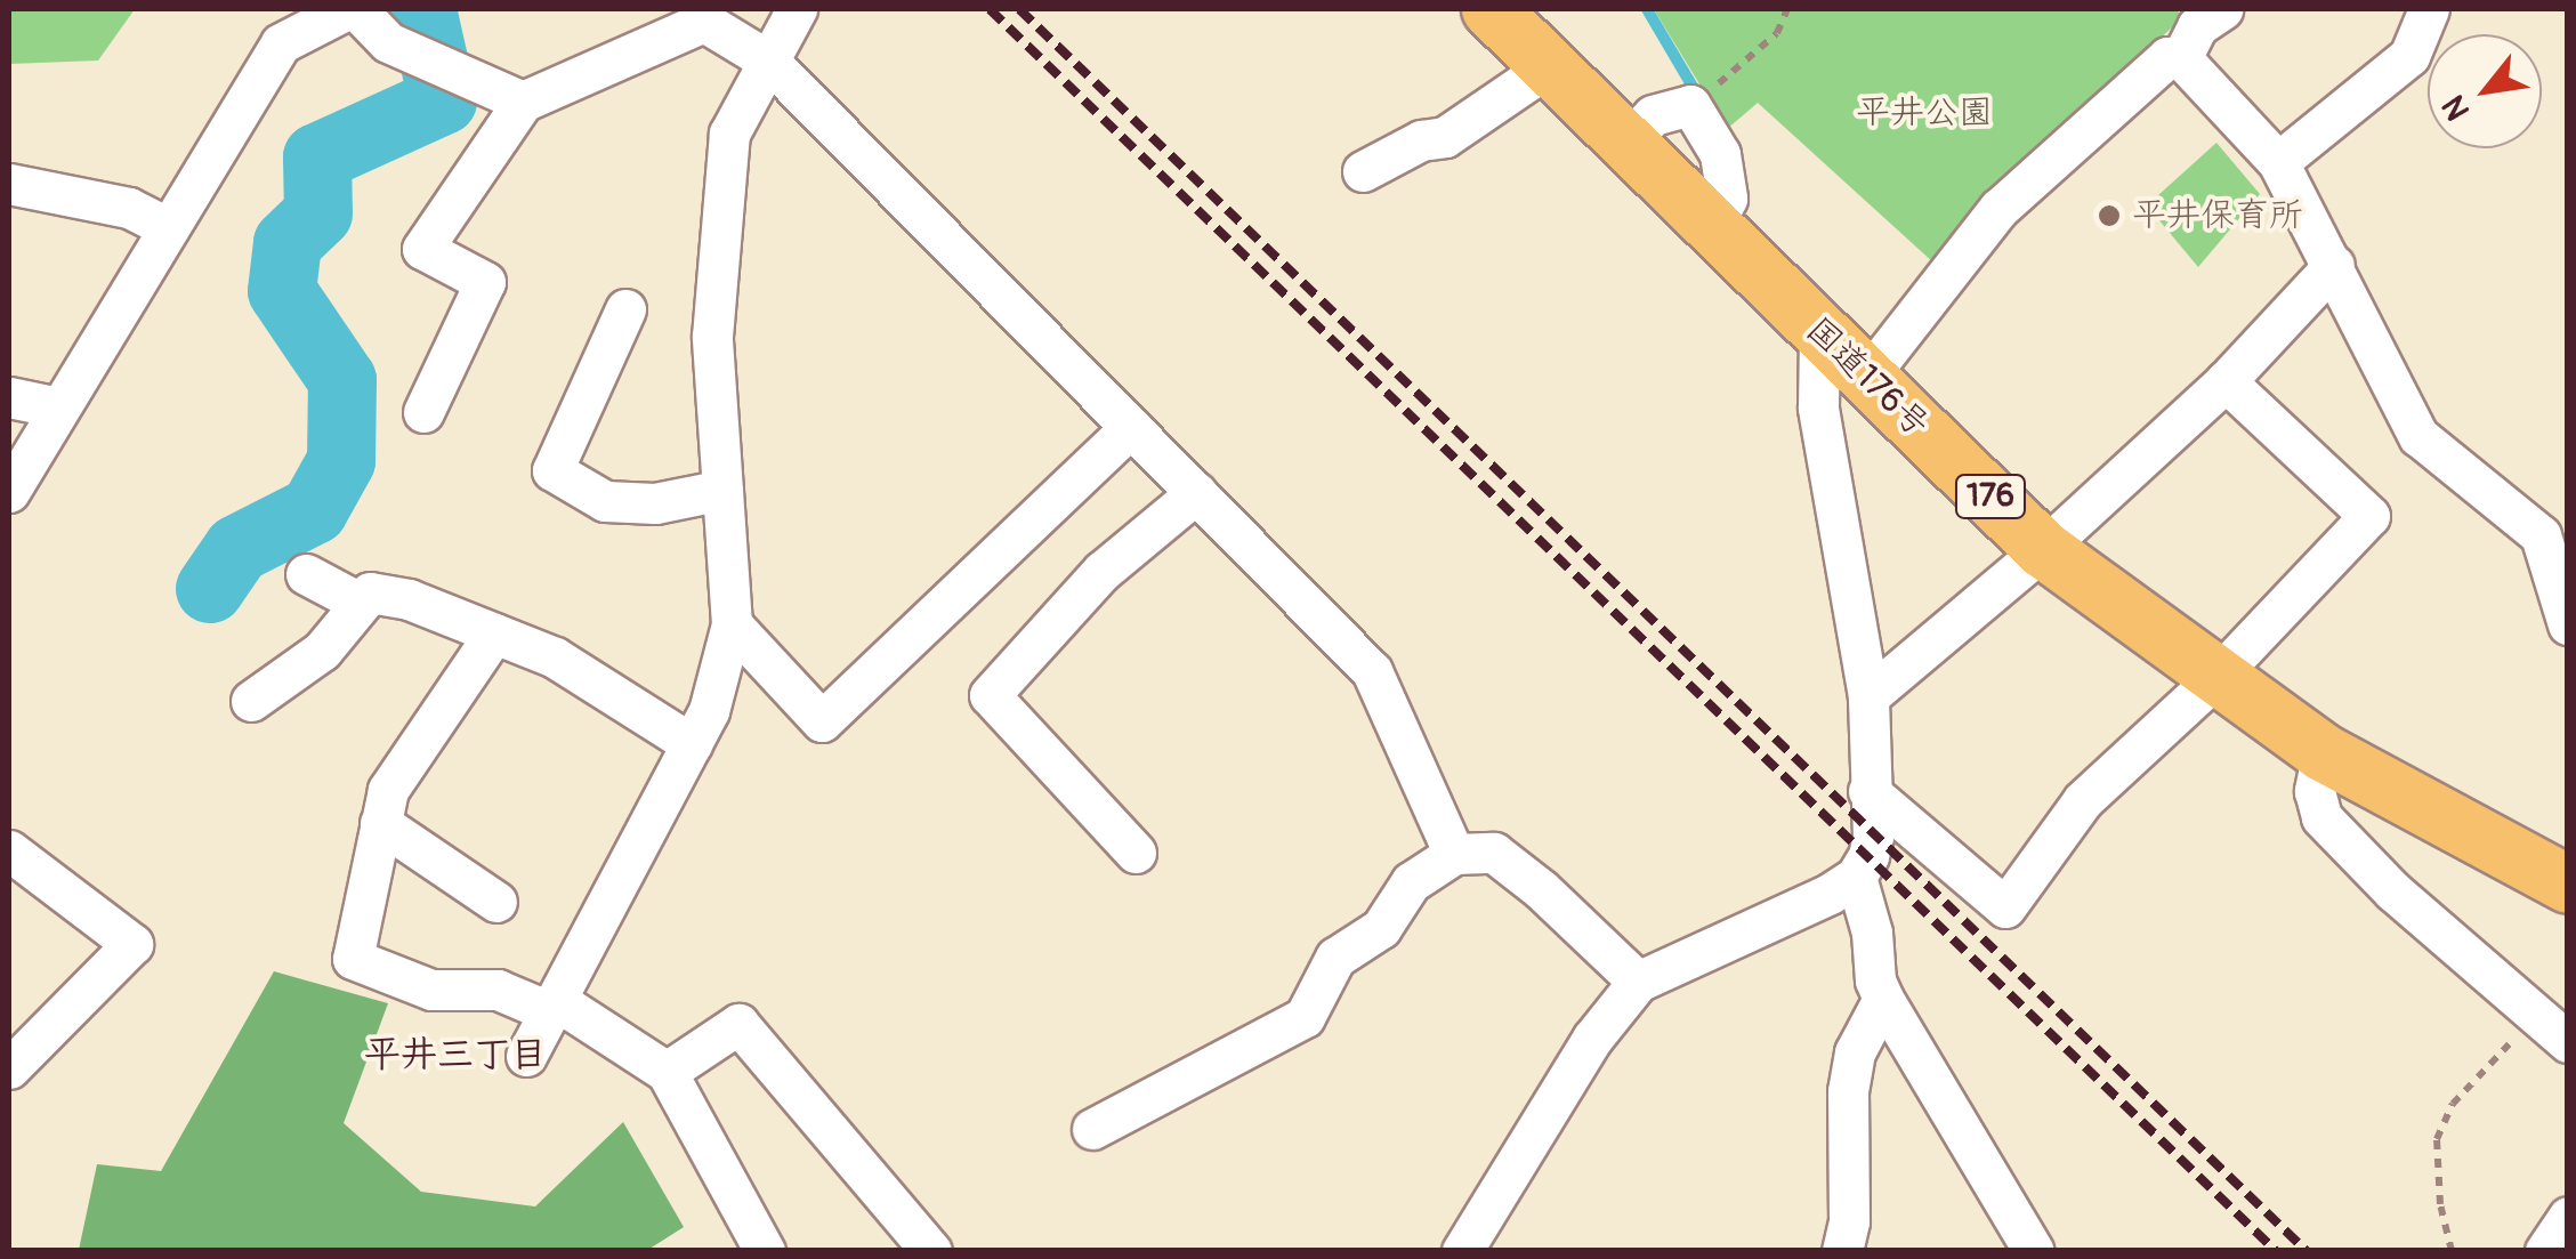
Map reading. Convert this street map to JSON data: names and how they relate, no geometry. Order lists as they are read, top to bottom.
{
  "streets": {
    "highway": ["国道176号", "176"]
  },
  "districts": ["平井三丁目"],
  "parks": ["平井公園"],
  "places": ["平井保育所"],
  "north": "bottom left"
}
